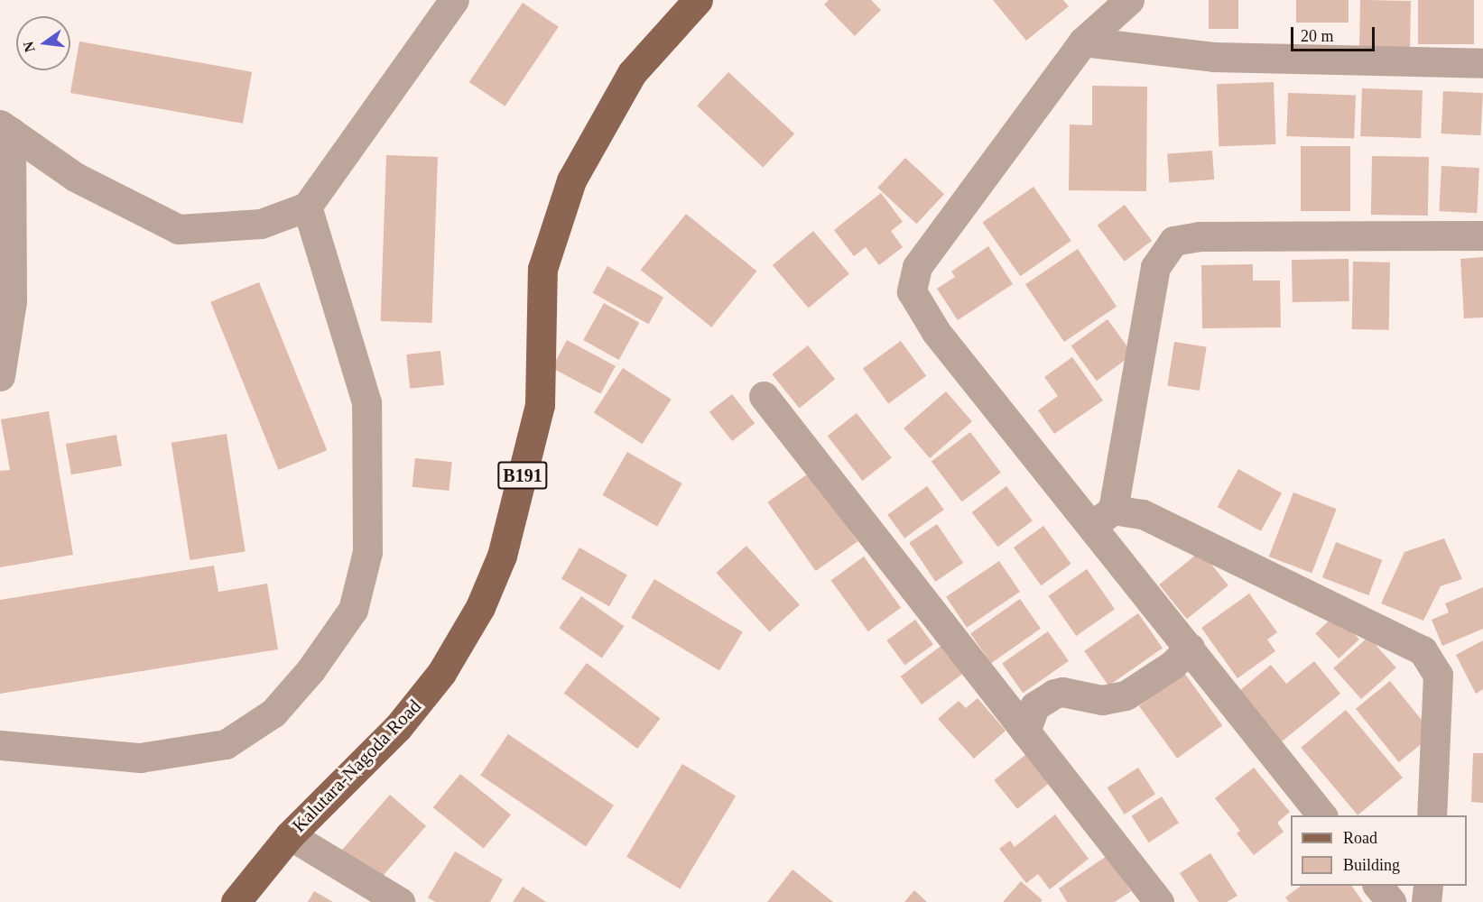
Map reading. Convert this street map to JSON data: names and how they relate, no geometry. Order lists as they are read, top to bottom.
{
  "streets": {
    "main road": ["B191", "Kalutara-Nagoda Road"]
  },
  "legend": ["Road", "Building"],
  "scale_bar": "20 m",
  "north": "left"
}
